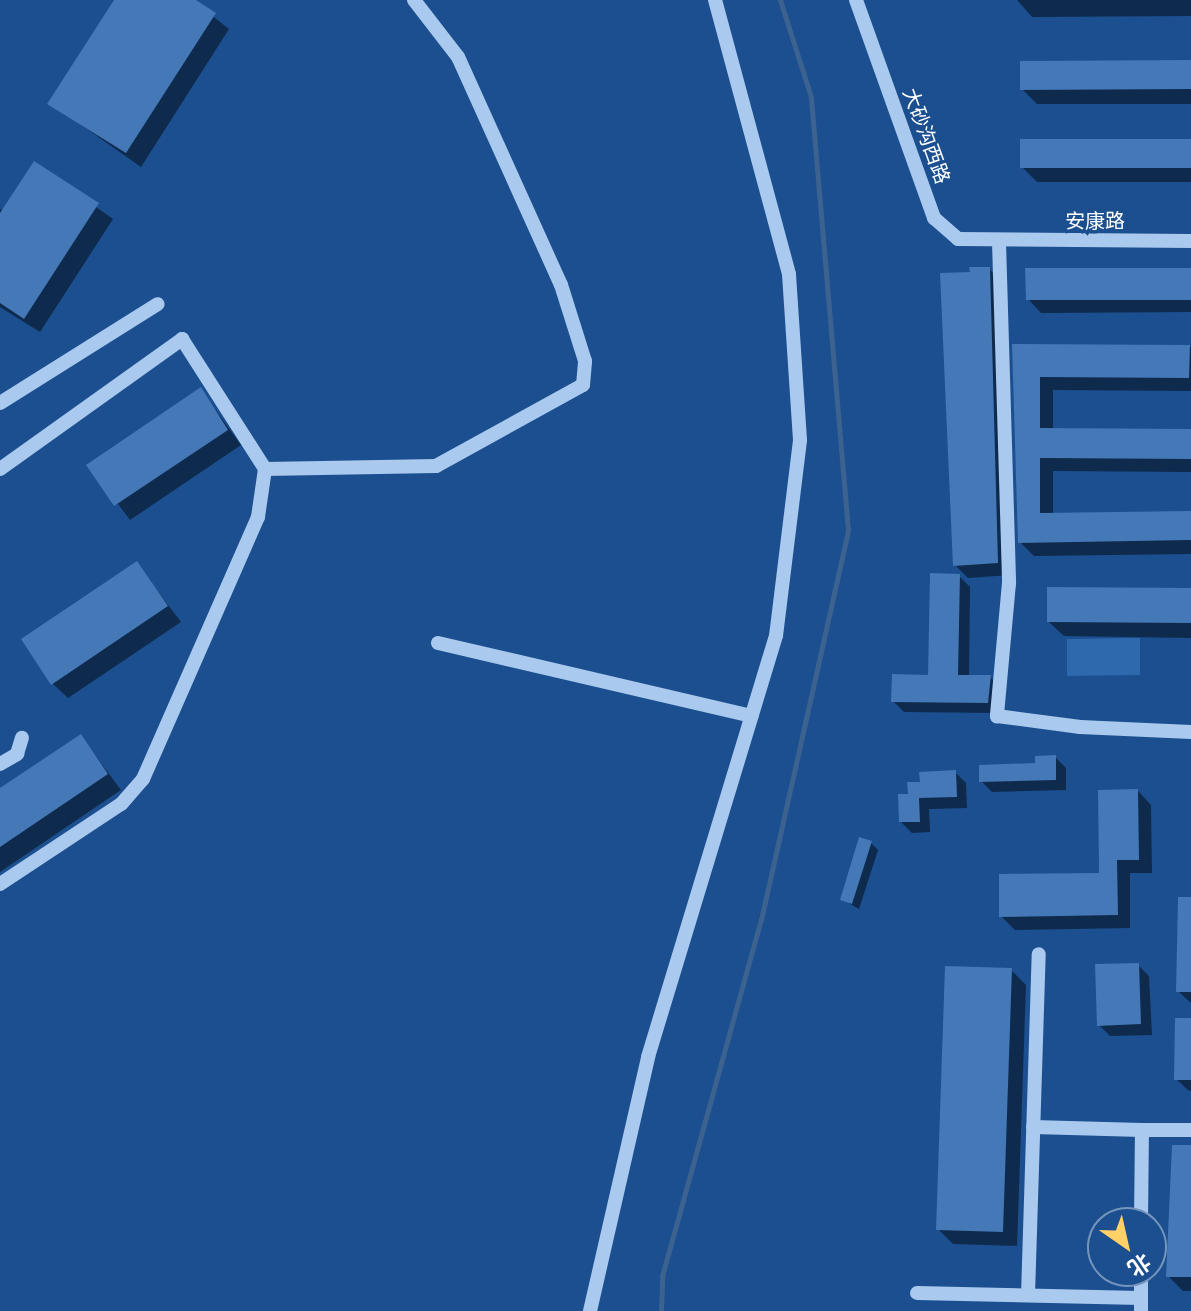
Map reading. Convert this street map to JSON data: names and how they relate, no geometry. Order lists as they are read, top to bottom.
{
  "streets": {
    "street": ["大砂沟西路", "安康路"]
  },
  "crossings": [
    ["大砂沟西路", "安康路"]
  ],
  "north": "bottom right"
}
